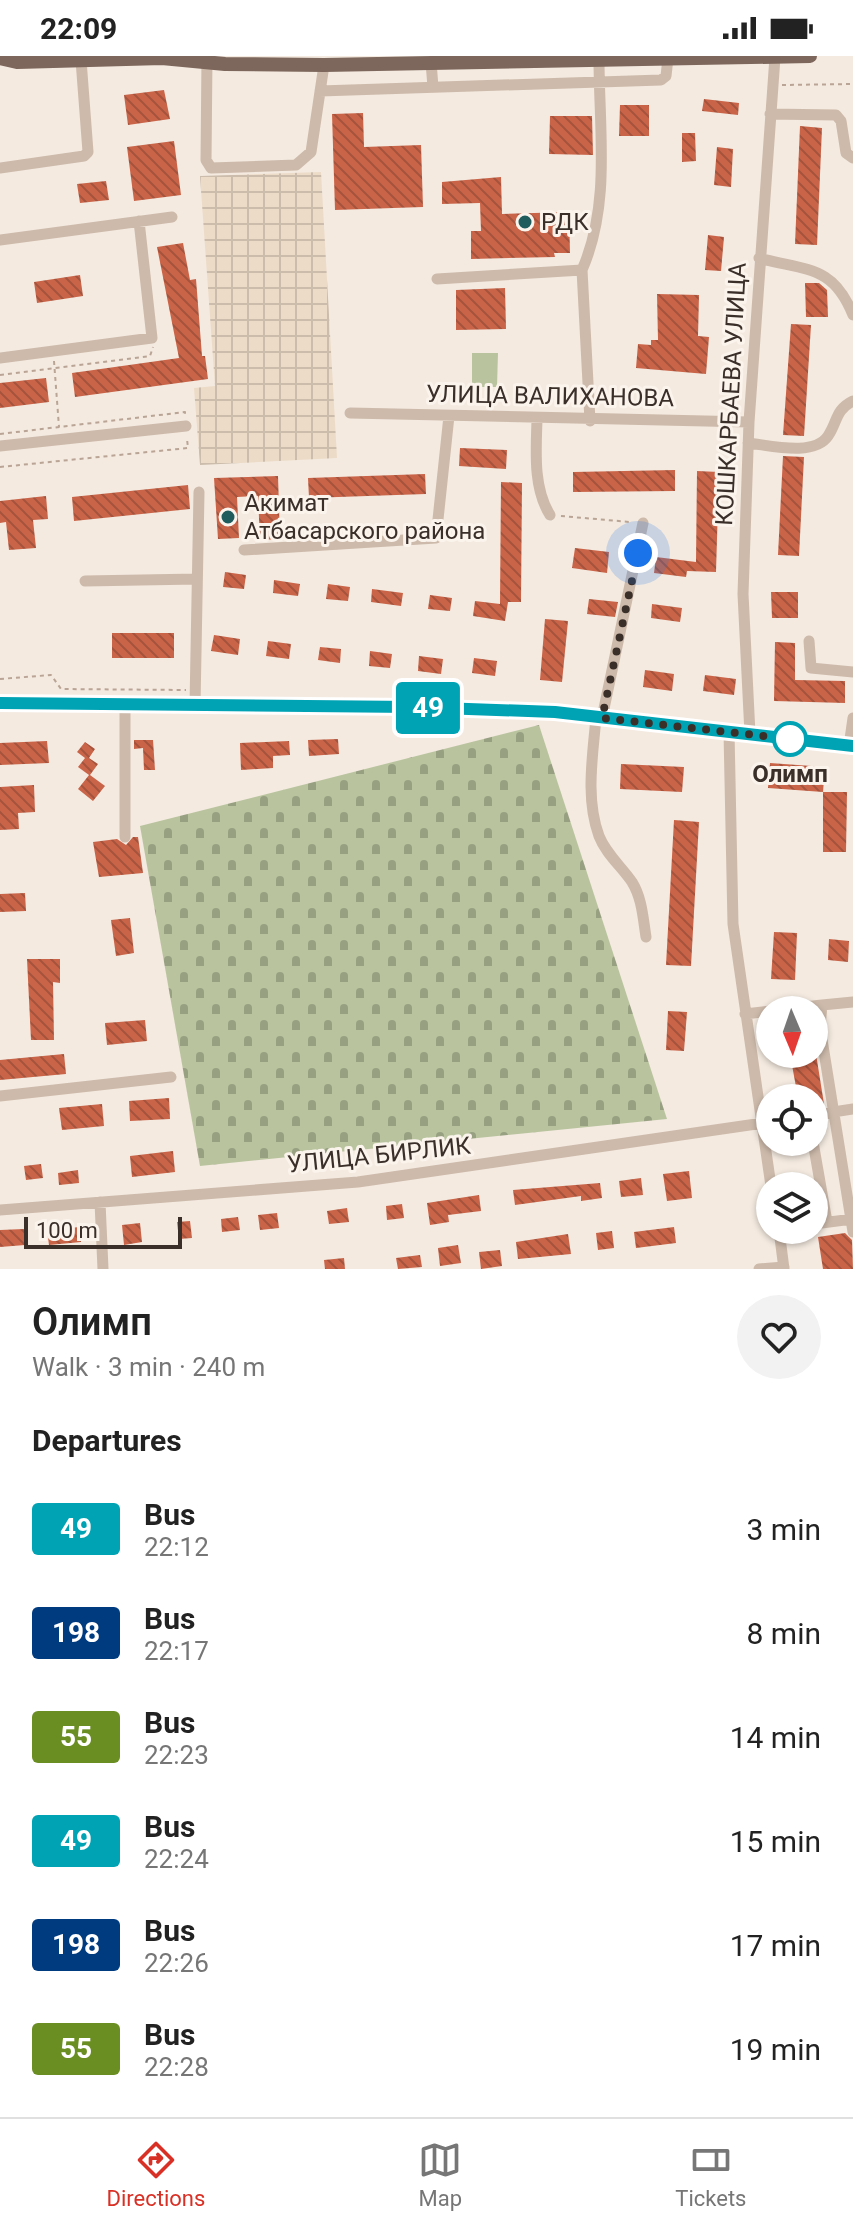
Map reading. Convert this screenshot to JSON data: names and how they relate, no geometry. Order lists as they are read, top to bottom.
{
  "streets": {
    "street": ["КОШКАРБАЕВА УЛИЦА", "УЛИЦА ВАЛИХАНОВА", "УЛИЦА БИРЛИК"]
  },
  "crossings": [
    ["КОШКАРБАЕВА УЛИЦА", "УЛИЦА ВАЛИХАНОВА"]
  ],
  "places": ["РДК", "Акимат Атбасарского района", "Олимп"],
  "lines": ["bus line 49"],
  "scale_bar": "100 m",
  "north": "bottom",
  "page": {
    "status": "22:09",
    "on_map": "49",
    "scale": "100 m",
    "heading": [
      ["Олимп", "Walk · 3 min · 240 m"],
      "Departures"
    ],
    "list": [
      {
        "mark": "49",
        "name": "Bus",
        "note": "22:12",
        "value": "3 min"
      },
      {
        "mark": "198",
        "name": "Bus",
        "note": "22:17",
        "value": "8 min"
      },
      {
        "mark": "55",
        "name": "Bus",
        "note": "22:23",
        "value": "14 min"
      },
      {
        "mark": "49",
        "name": "Bus",
        "note": "22:24",
        "value": "15 min"
      },
      {
        "mark": "198",
        "name": "Bus",
        "note": "22:26",
        "value": "17 min"
      },
      {
        "mark": "55",
        "name": "Bus",
        "note": "22:28",
        "value": "19 min"
      }
    ],
    "tabs": ["Directions", "Map", "Tickets"]
  }
}
